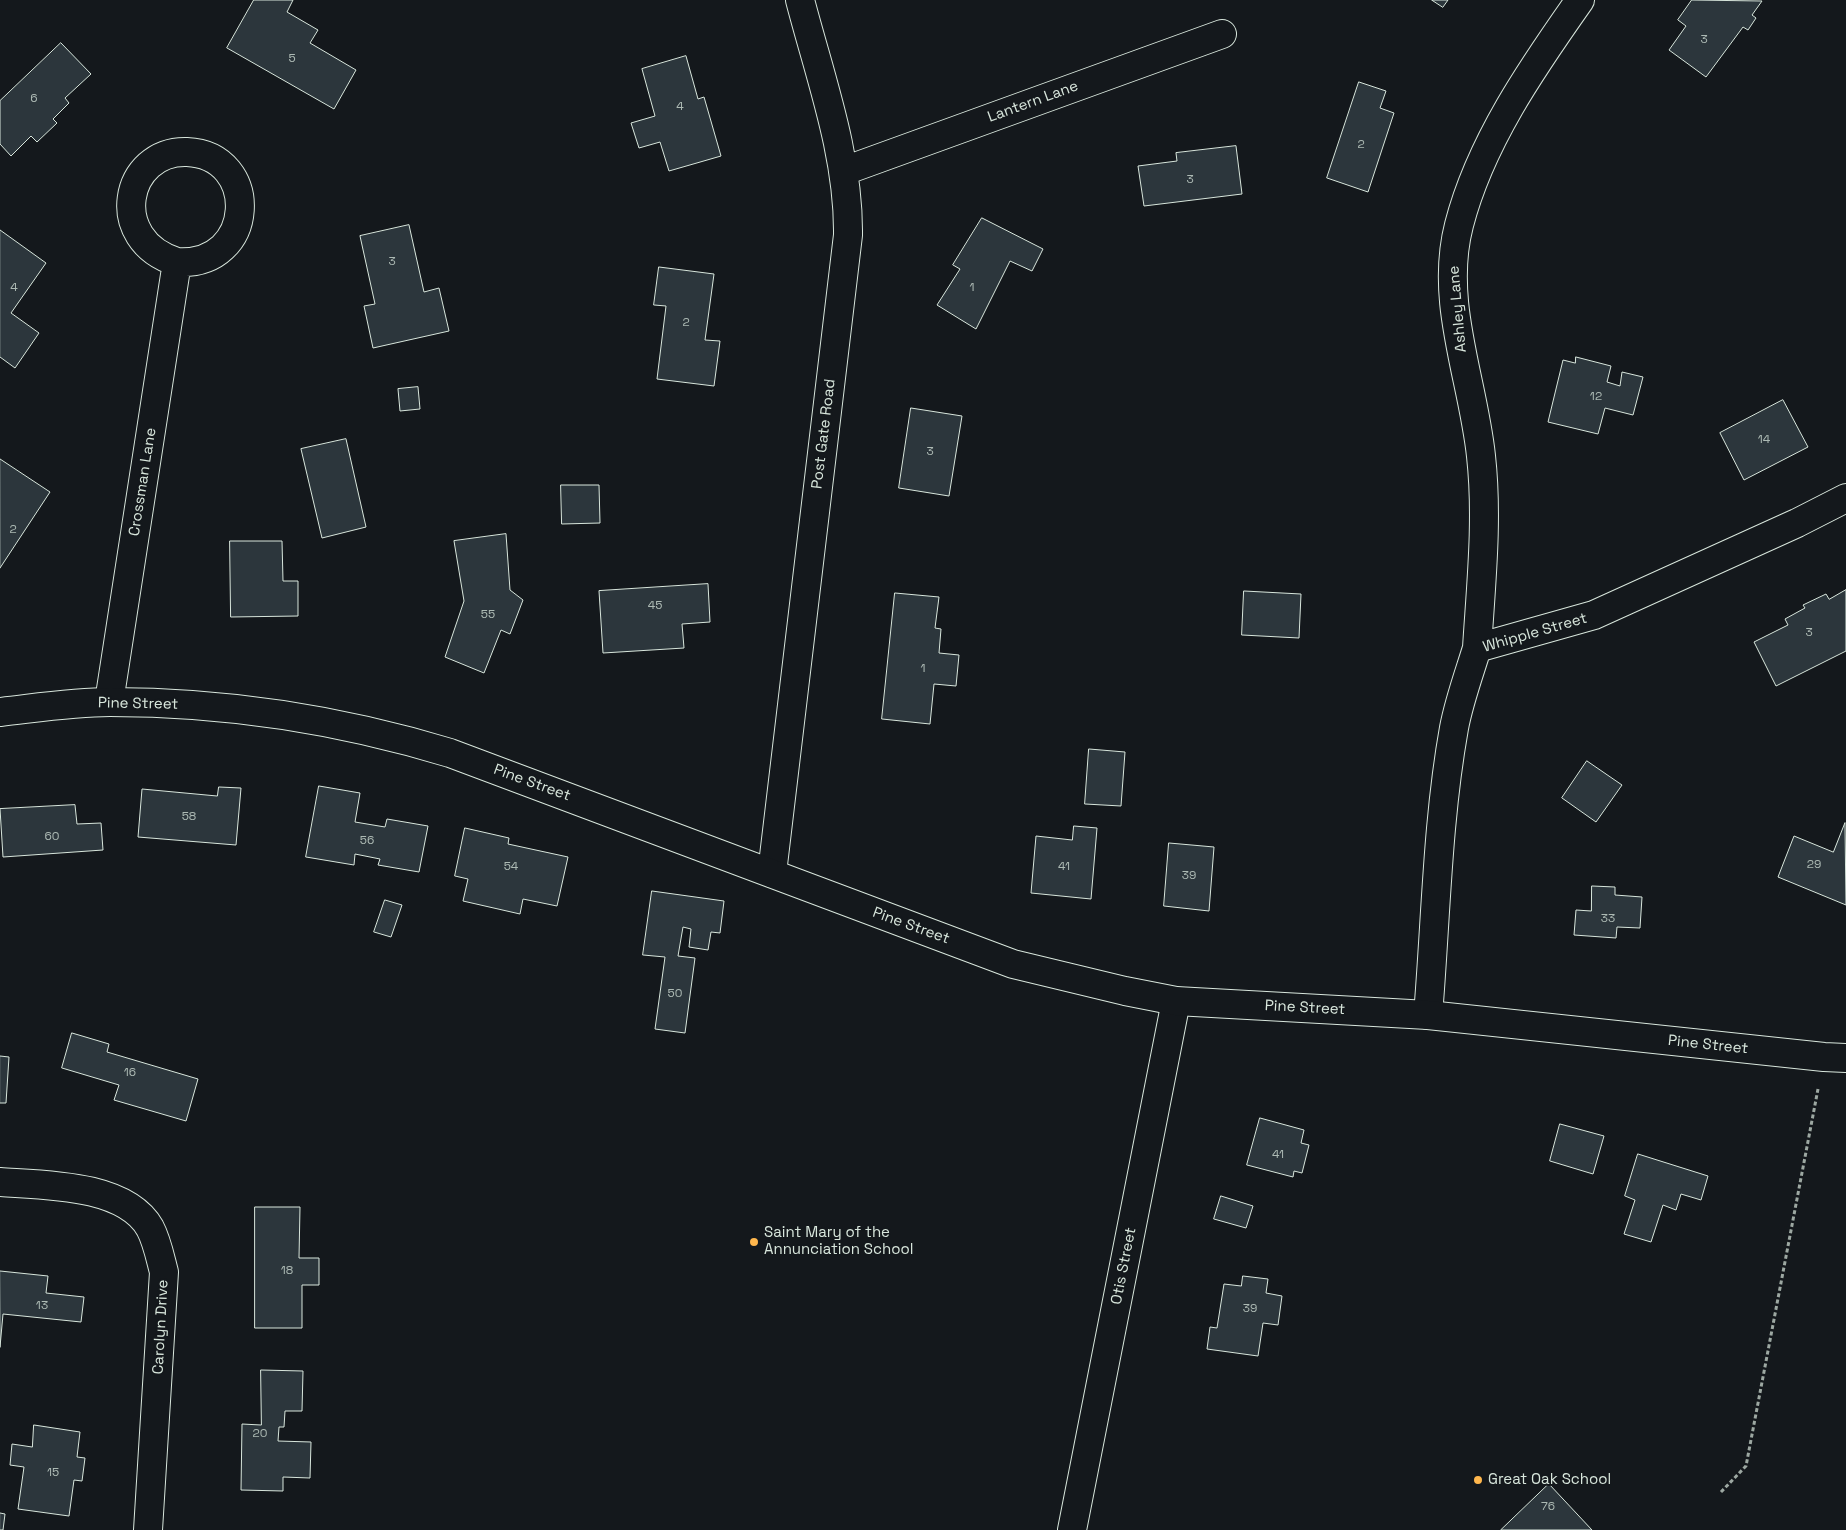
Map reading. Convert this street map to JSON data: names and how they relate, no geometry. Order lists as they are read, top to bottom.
{
  "streets": {
    "street": [
      "Lantern Lane",
      "Ashley Lane",
      "Post Gate Road",
      "Crossman Lane",
      "Whipple Street",
      "Pine Street",
      "Otis Street",
      "Carolyn Drive"
    ]
  },
  "crossings": [
    ["Lantern Lane", "Post Gate Road"],
    ["Ashley Lane", "Whipple Street"],
    ["Post Gate Road", "Pine Street"],
    ["Crossman Lane", "Pine Street"],
    ["Whipple Street", "Pine Street"],
    ["Pine Street", "Otis Street"]
  ],
  "places": ["Saint Mary of the Annunciation School", "Great Oak School"],
  "house_numbers": [
    "3",
    "5",
    "6",
    "4",
    "2",
    "3",
    "3",
    "4",
    "1",
    "2",
    "12",
    "14",
    "3",
    "2",
    "45",
    "55",
    "3",
    "1",
    "58",
    "60",
    "56",
    "29",
    "54",
    "41",
    "39",
    "33",
    "50",
    "16",
    "41",
    "18",
    "13",
    "39",
    "20",
    "15",
    "76"
  ]
}
